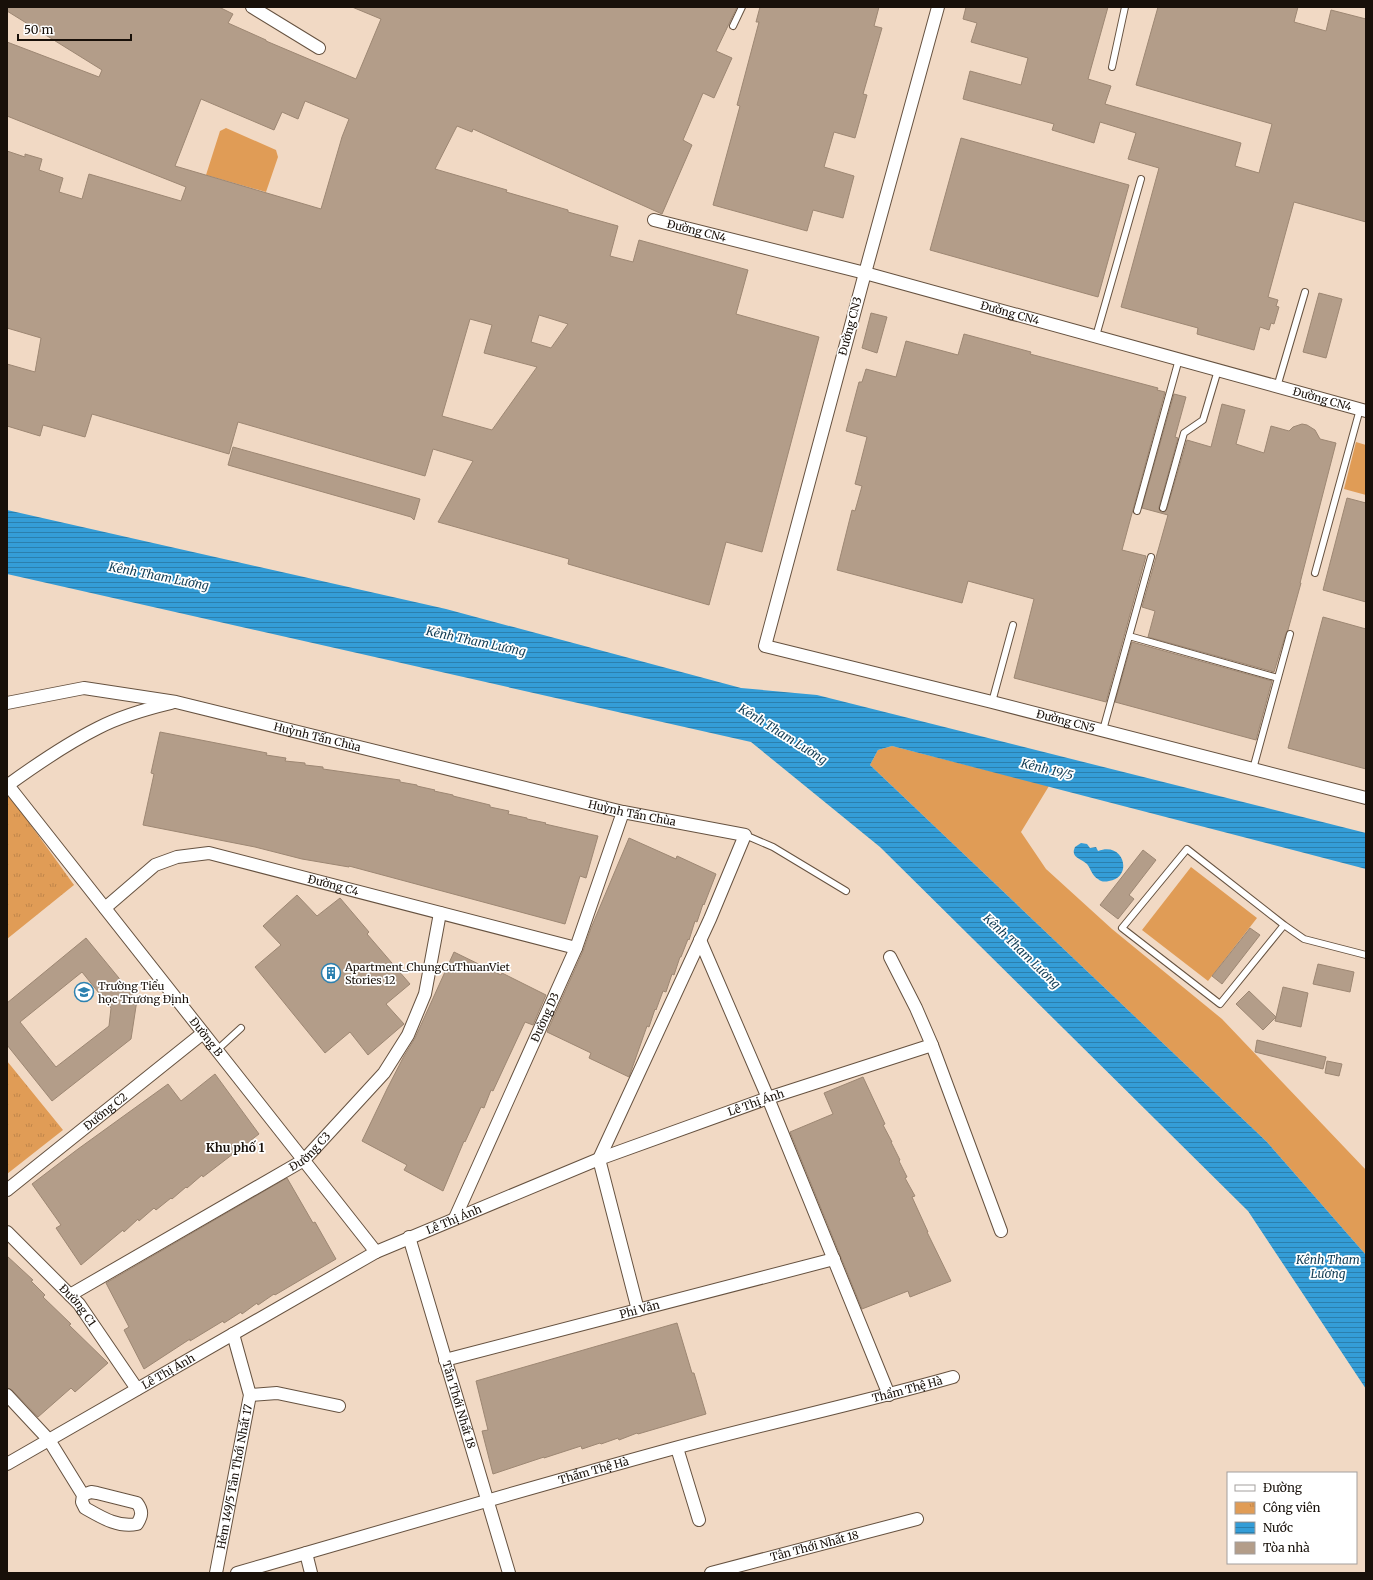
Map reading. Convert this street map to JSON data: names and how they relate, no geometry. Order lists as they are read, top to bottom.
{
  "streets": {
    "street": [
      "Đường CN4",
      "Đường CN3",
      "Đường CN5",
      "Huỳnh Tấn Chùa",
      "Đường C4",
      "Đường D3",
      "Đường B",
      "Lê Thị Ánh",
      "Đường C2",
      "Đường C3",
      "Đường C1",
      "Phi Vân",
      "Thẩm Thệ Hà",
      "Tân Thới Nhất 18",
      "Hẻm 149/5 Tân Thới Nhất 17"
    ]
  },
  "crossings": [
    ["Đường CN4", "Đường CN3"],
    ["Đường CN3", "Đường CN5"],
    ["Huỳnh Tấn Chùa", "Đường D3"],
    ["Huỳnh Tấn Chùa", "Đường B"],
    ["Đường C4", "Đường D3"],
    ["Đường C4", "Đường B"],
    ["Đường C4", "Đường C3"],
    ["Đường D3", "Lê Thị Ánh"],
    ["Đường B", "Lê Thị Ánh"],
    ["Đường B", "Đường C2"],
    ["Đường B", "Đường C3"],
    ["Lê Thị Ánh", "Đường C1"],
    ["Lê Thị Ánh", "Tân Thới Nhất 18"],
    ["Lê Thị Ánh", "Hẻm 149/5 Tân Thới Nhất 17"],
    ["Đường C3", "Đường C1"],
    ["Phi Vân", "Tân Thới Nhất 18"],
    ["Thẩm Thệ Hà", "Tân Thới Nhất 18"]
  ],
  "districts": ["Khu phố 1"],
  "water": ["Kênh Tham Lương", "Kênh 19/5"],
  "places": {
    "building": ["Apartment_ChungCuThuanViet Stories 12"],
    "school or university": ["Trường Tiểu học Trương Định"]
  },
  "legend": [
    "Đường",
    "Công viên",
    "Nước",
    "Tòa nhà"
  ],
  "scale_bar": "50 m"
}
